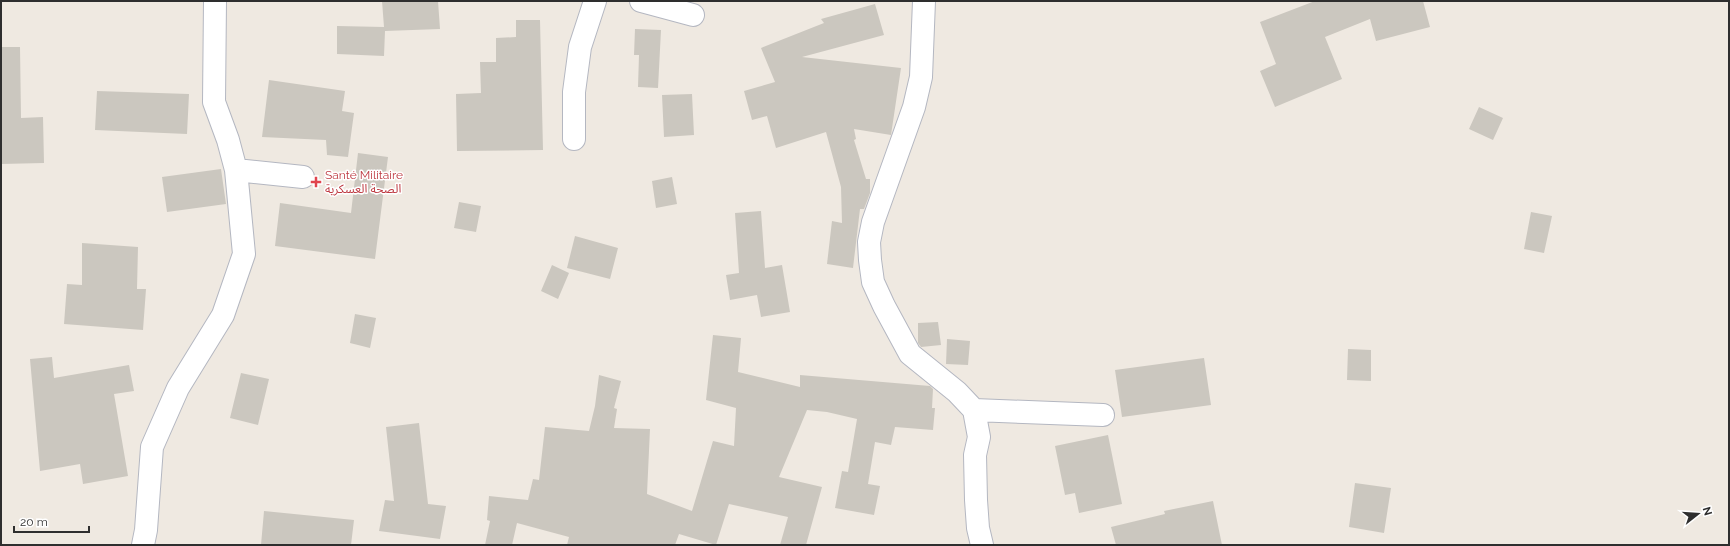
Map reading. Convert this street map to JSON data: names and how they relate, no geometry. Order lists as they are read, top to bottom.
{
  "places": {
    "health": ["Santé Militaire الصحة العسكرية"]
  },
  "scale_bar": "20 m",
  "north": "right"
}
